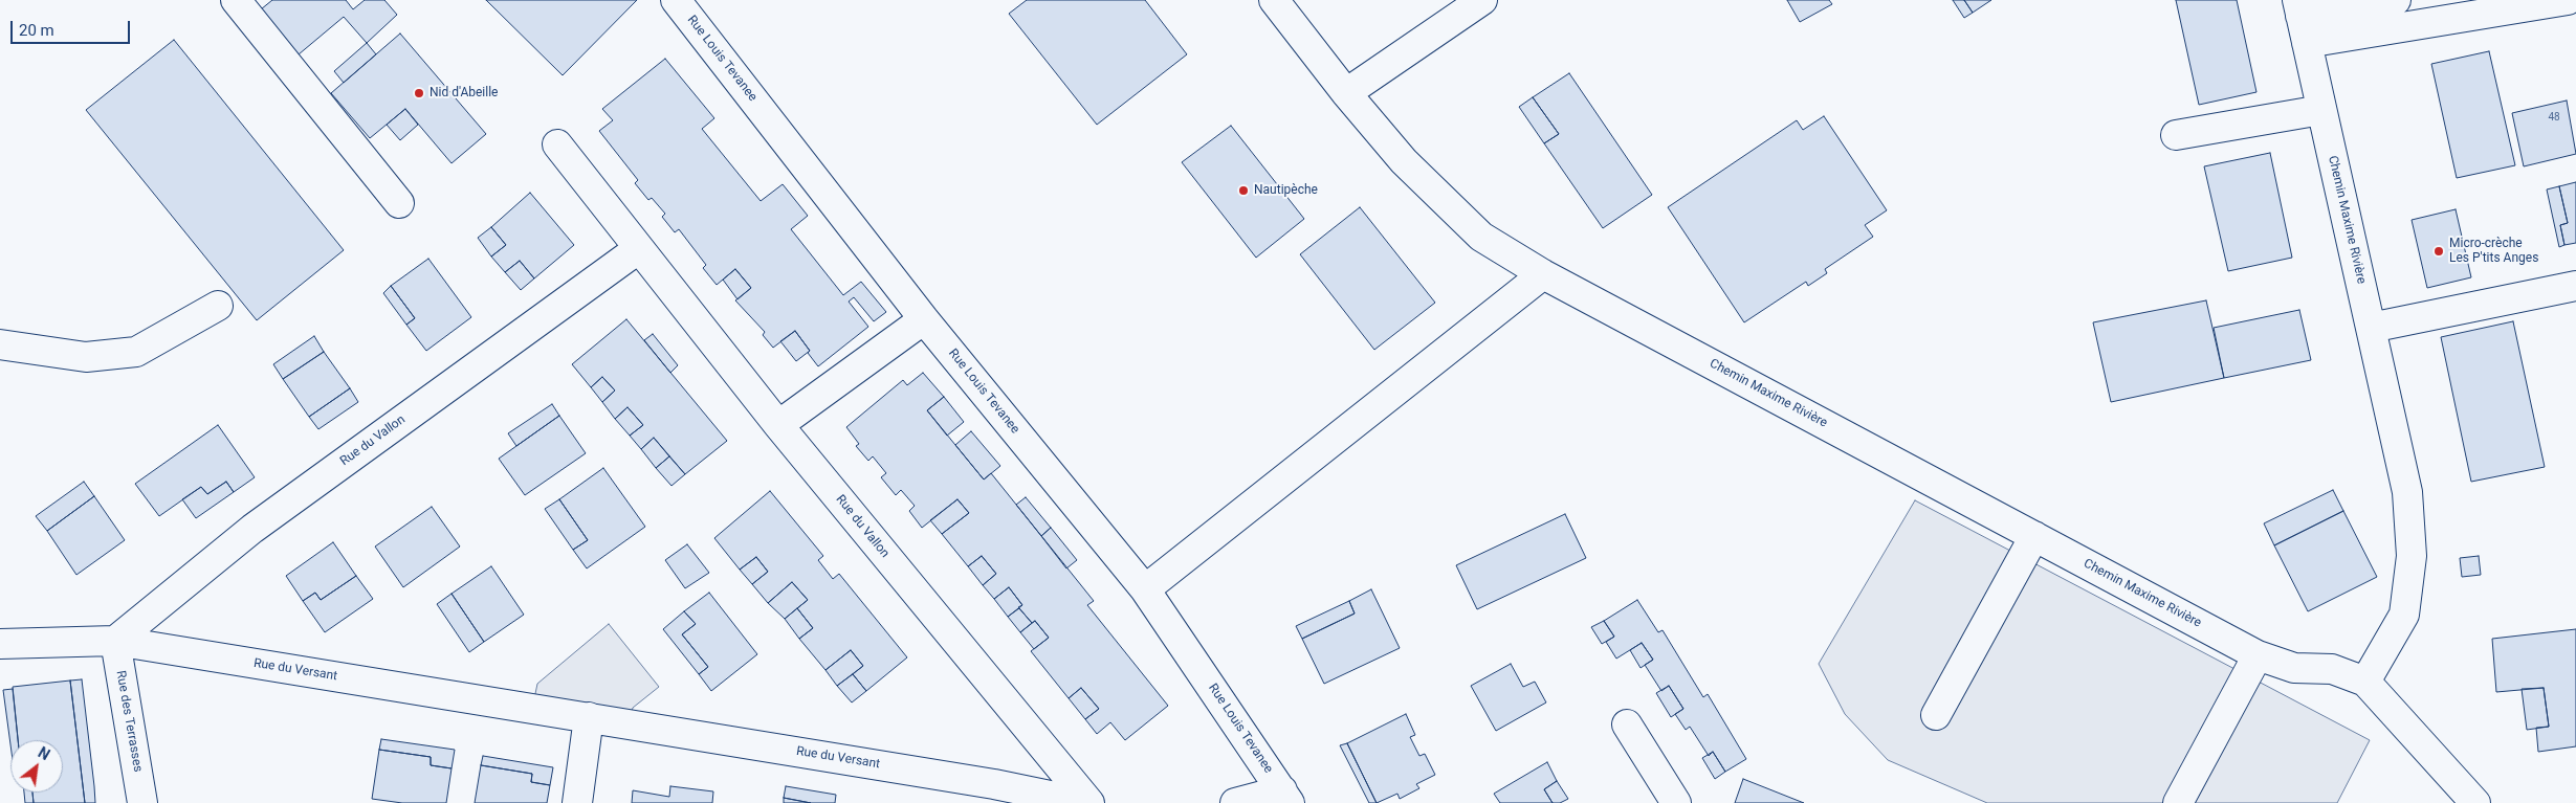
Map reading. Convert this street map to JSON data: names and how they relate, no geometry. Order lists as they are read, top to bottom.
{
  "streets": {
    "street": [
      "Rue Louis Tevanee",
      "Chemin Maxime Rivière",
      "Rue du Vallon",
      "Rue du Versant",
      "Rue des Terrasses"
    ]
  },
  "crossings": [
    ["Rue du Vallon", "Rue du Versant"],
    ["Rue du Vallon", "Rue des Terrasses"],
    ["Rue du Versant", "Rue des Terrasses"]
  ],
  "places": ["Nid d'Abeille", "Nautipèche", "Micro-crèche Les P'tits Anges"],
  "house_numbers": ["48"],
  "scale_bar": "20 m",
  "north": "top right"
}
